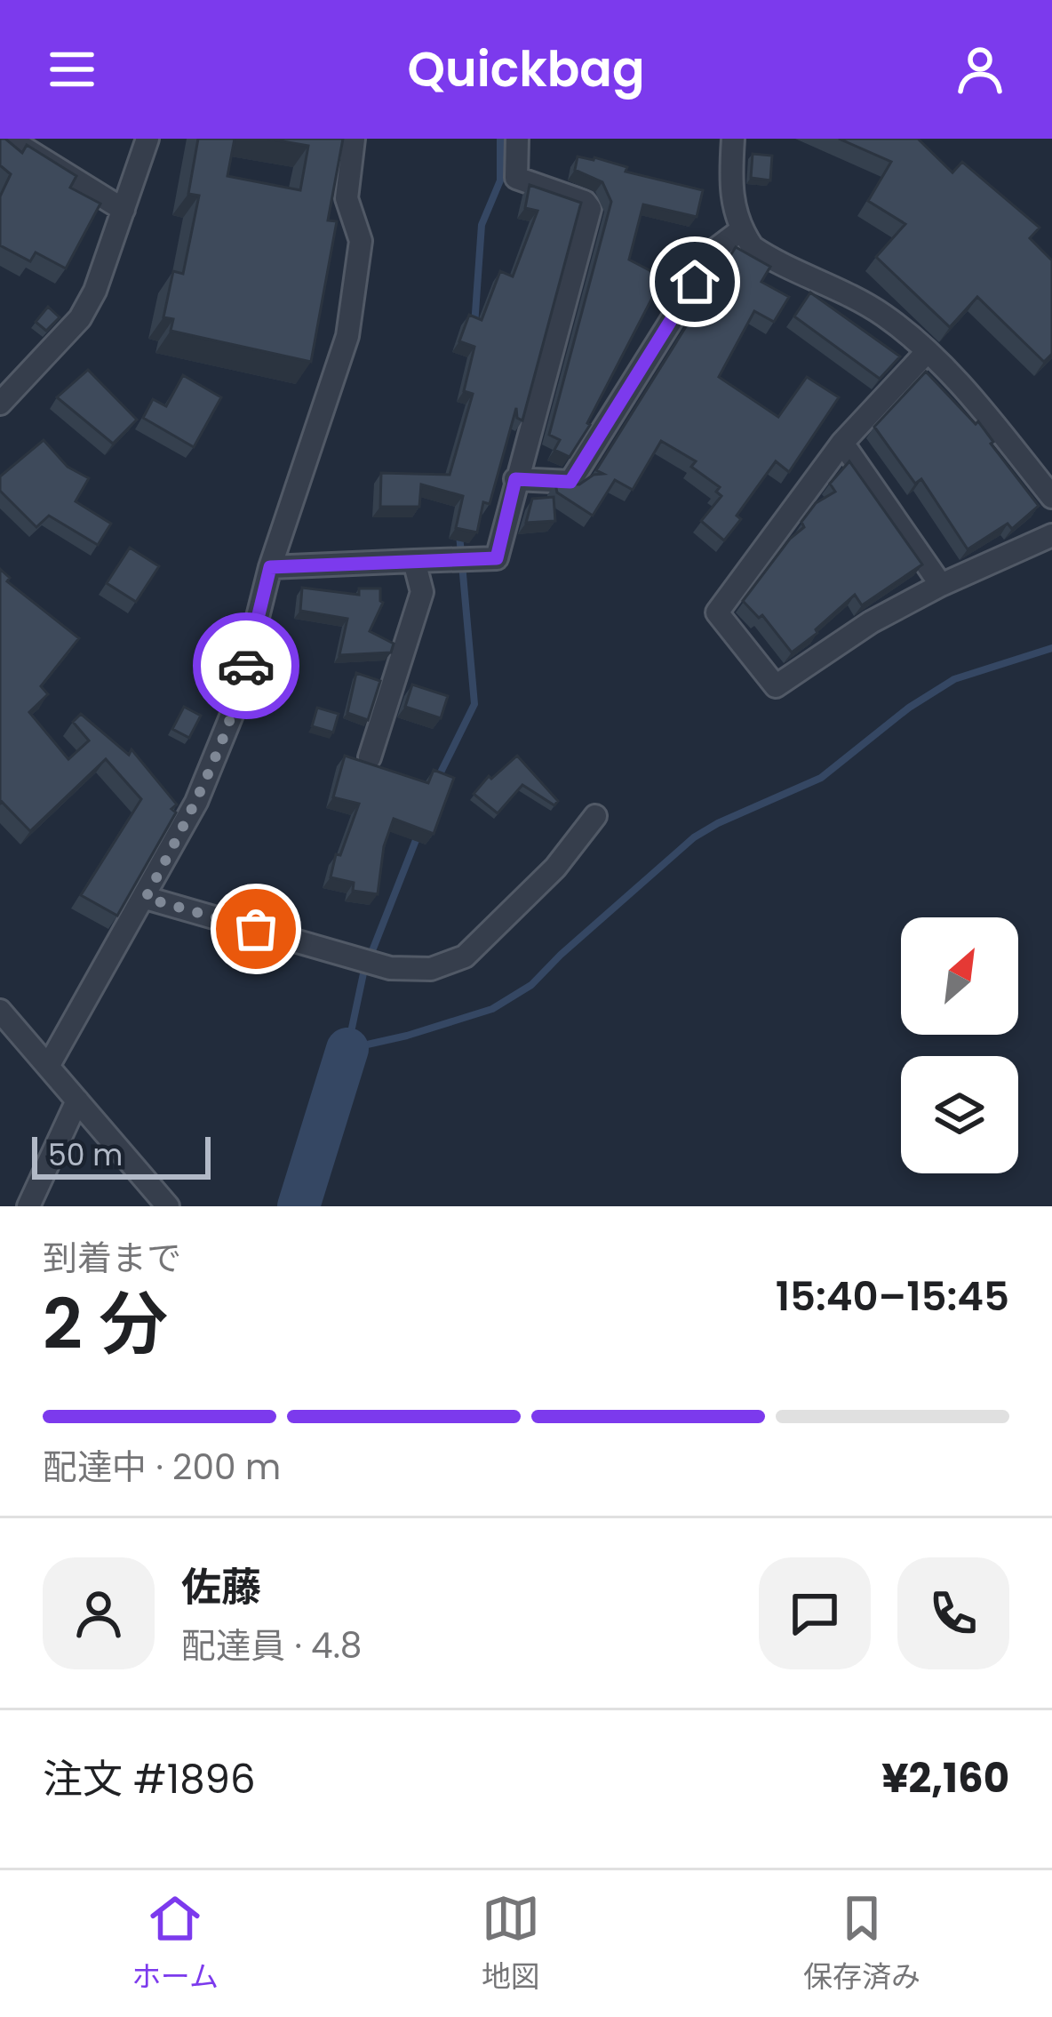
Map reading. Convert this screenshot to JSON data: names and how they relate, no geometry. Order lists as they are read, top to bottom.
{
  "scale_bar": "50 m",
  "north": "top right",
  "page": {
    "header": "Quickbag",
    "scale": "50 m",
    "heading": ["2 分", "到着まで", "15:40–15:45"],
    "panel": [
      "佐藤",
      "配達員 · 4.8",
      "注文 #1896",
      "¥2,160"
    ],
    "bar": "配達中 · 200 m",
    "tabs": ["ホーム", "地図", "保存済み"]
  }
}
